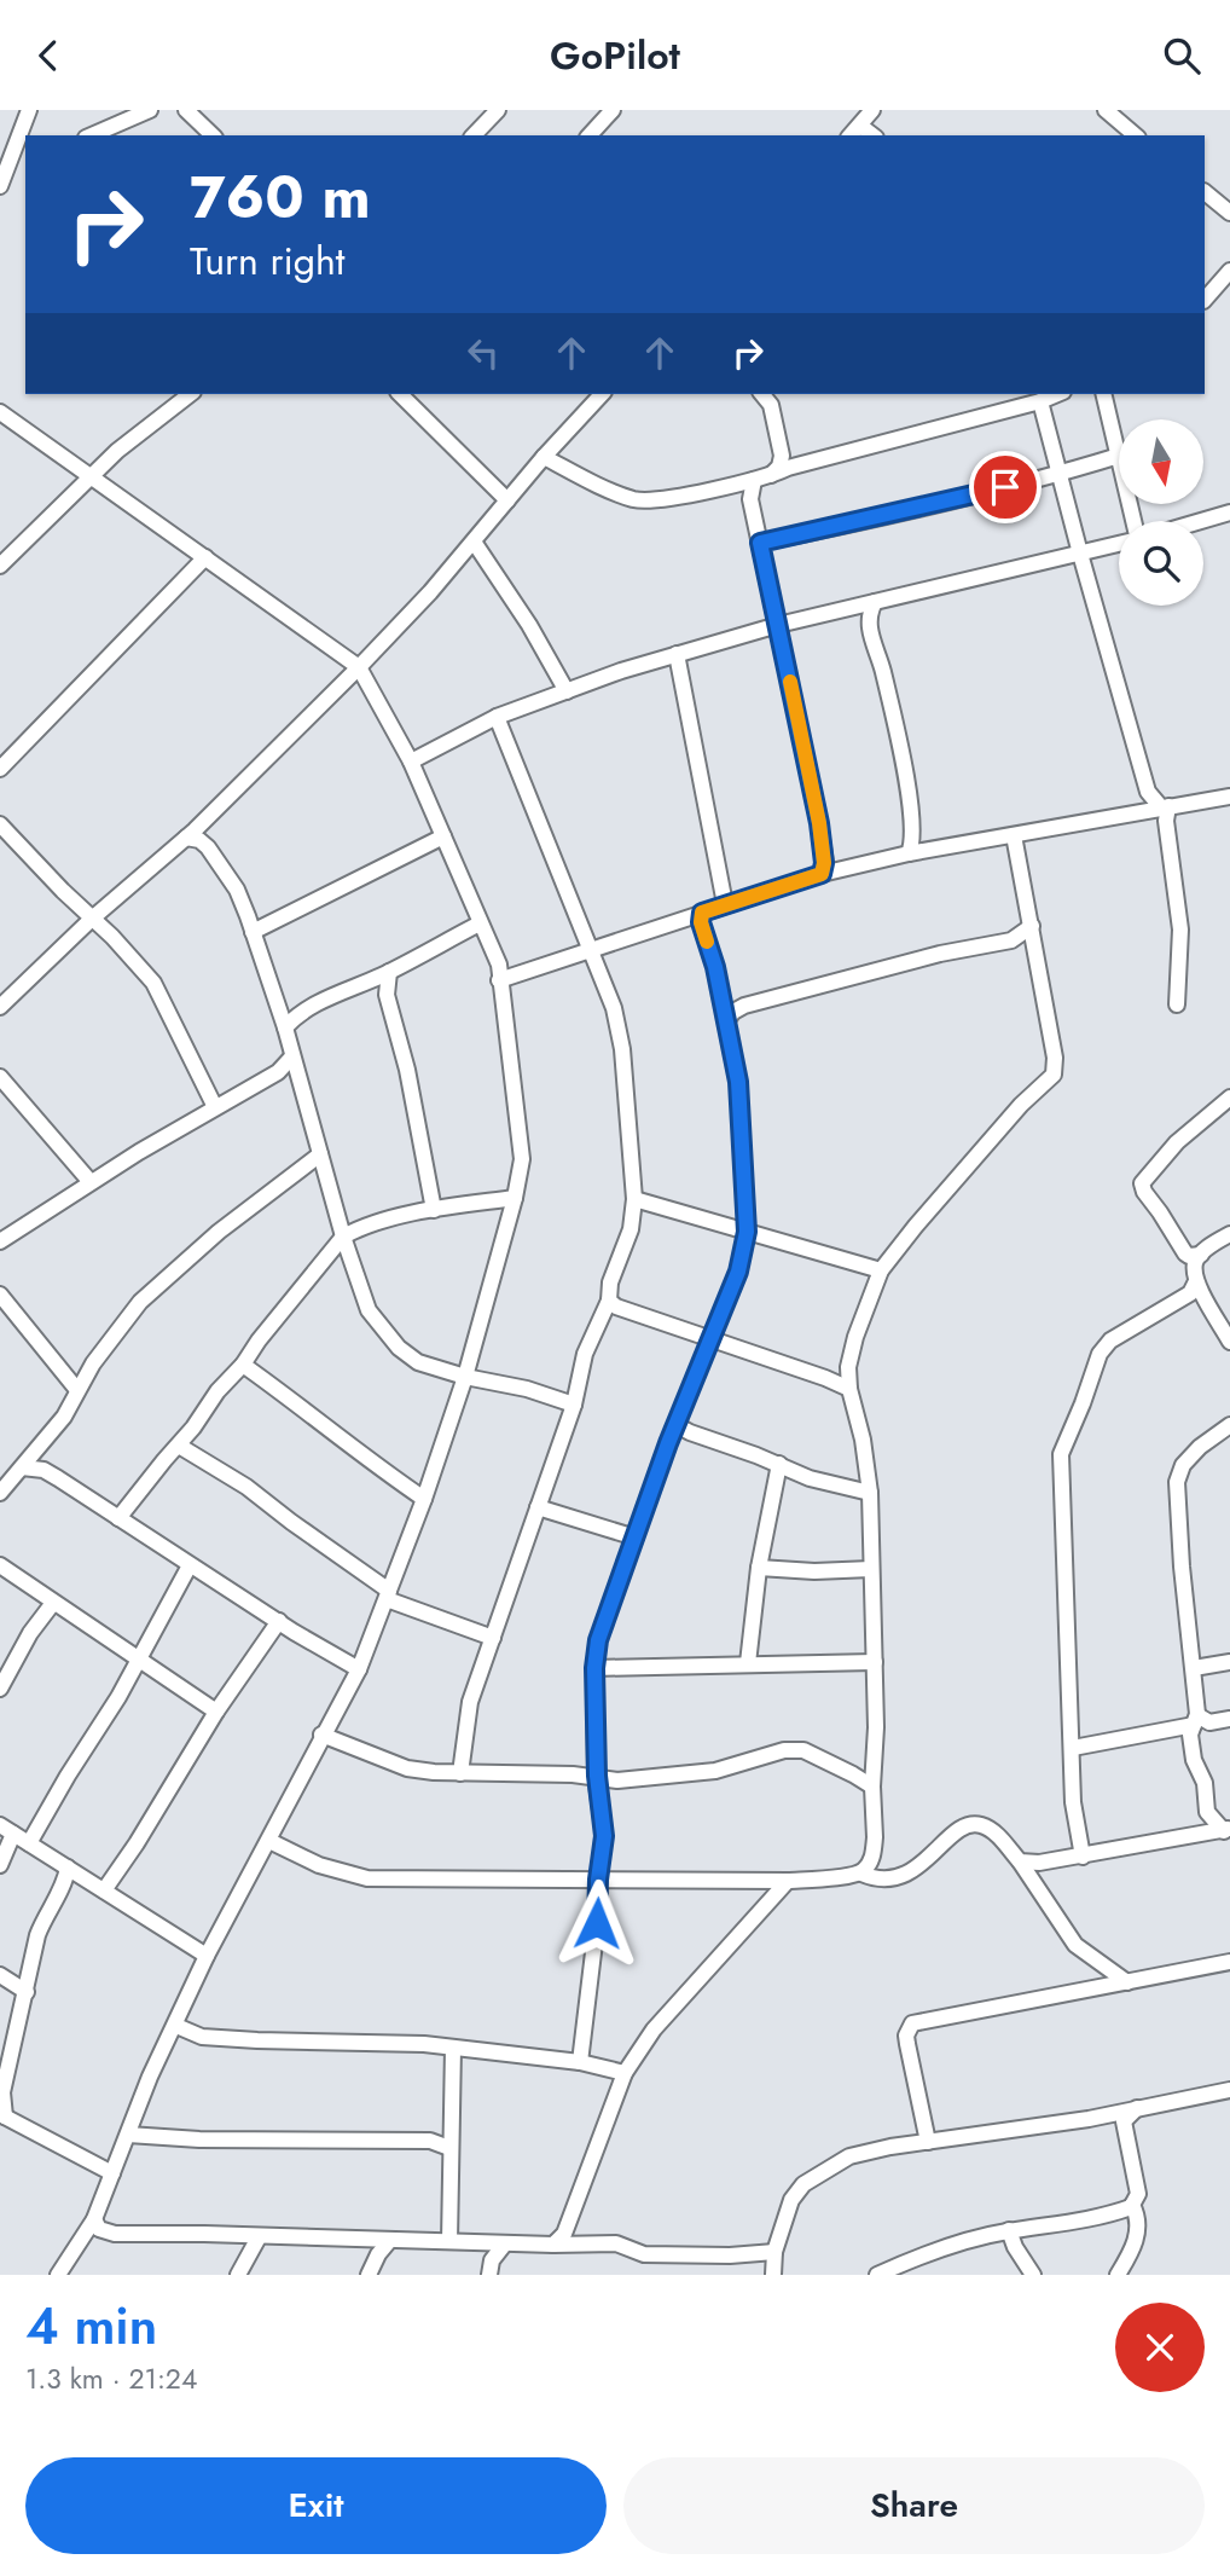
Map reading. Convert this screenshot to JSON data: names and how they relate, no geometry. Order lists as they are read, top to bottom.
{
  "north": "bottom",
  "page": {
    "header": "GoPilot",
    "turn": ["760 m", "Turn right"],
    "heading": ["4 min", "1.3 km · 21:24"],
    "buttons": ["Exit", "Share"]
  }
}
